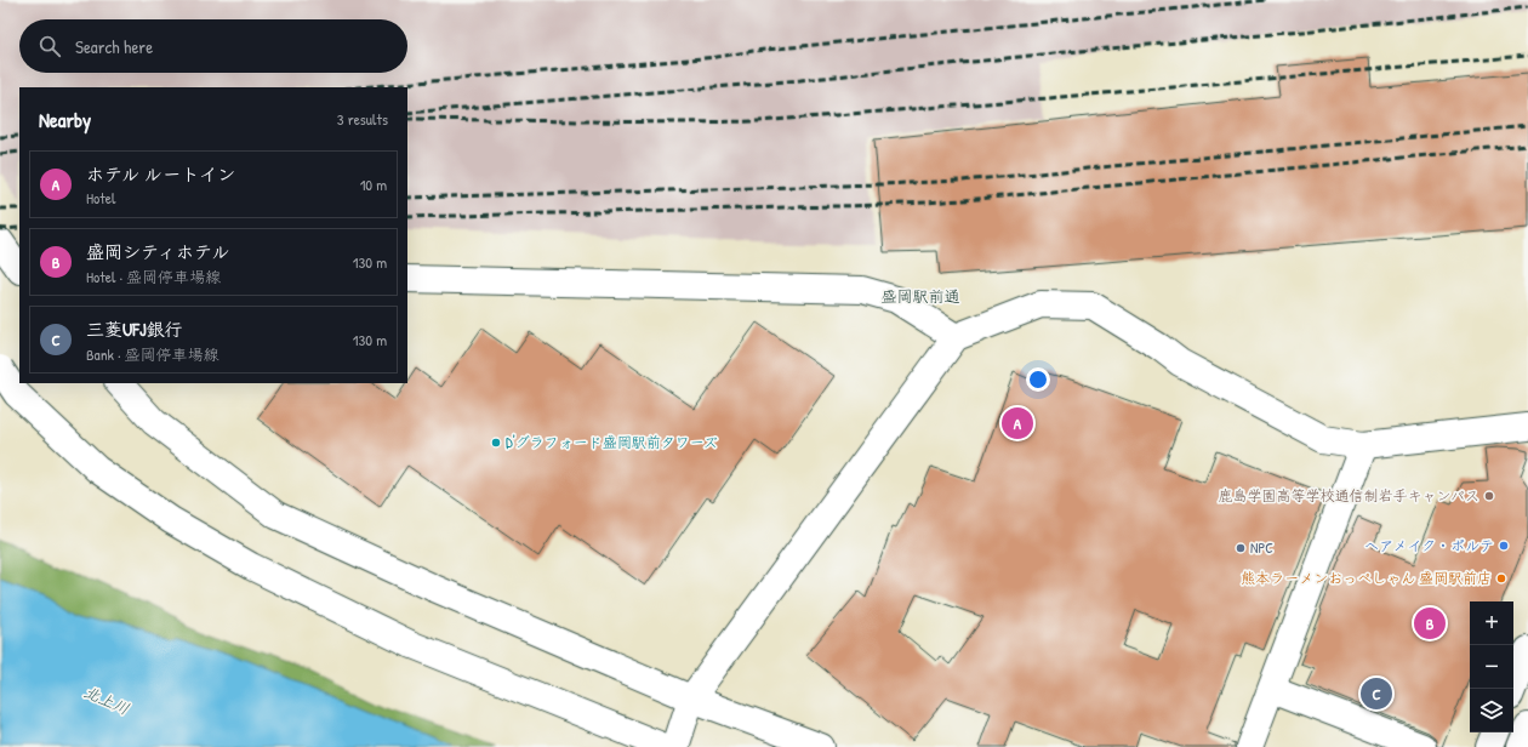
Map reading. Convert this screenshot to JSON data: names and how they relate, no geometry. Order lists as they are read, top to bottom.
{
  "districts": ["盛岡駅前通"],
  "water": ["北上川"],
  "places": [
    "D'グラフォード盛岡駅前タワーズ",
    "鹿島学園高等学校通信制岩手キャンパス",
    "ヘアメイク・ポルテ",
    "NPC",
    "熊本ラーメンおっぺしゃん 盛岡駅前店"
  ],
  "page": {
    "search": "Search here",
    "heading": ["Nearby", "3 results"],
    "list": [
      {
        "mark": "A",
        "name": "ホテル ルートイン",
        "note": "Hotel",
        "value": "10 m"
      },
      {
        "mark": "B",
        "name": "盛岡シティホテル",
        "note": "Hotel · 盛岡停車場線",
        "value": "130 m"
      },
      {
        "mark": "C",
        "name": "三菱UFJ銀行",
        "note": "Bank · 盛岡停車場線",
        "value": "130 m"
      }
    ],
    "pins": ["A", "B", "C"],
    "map_buttons": ["+", "−"]
  }
}
